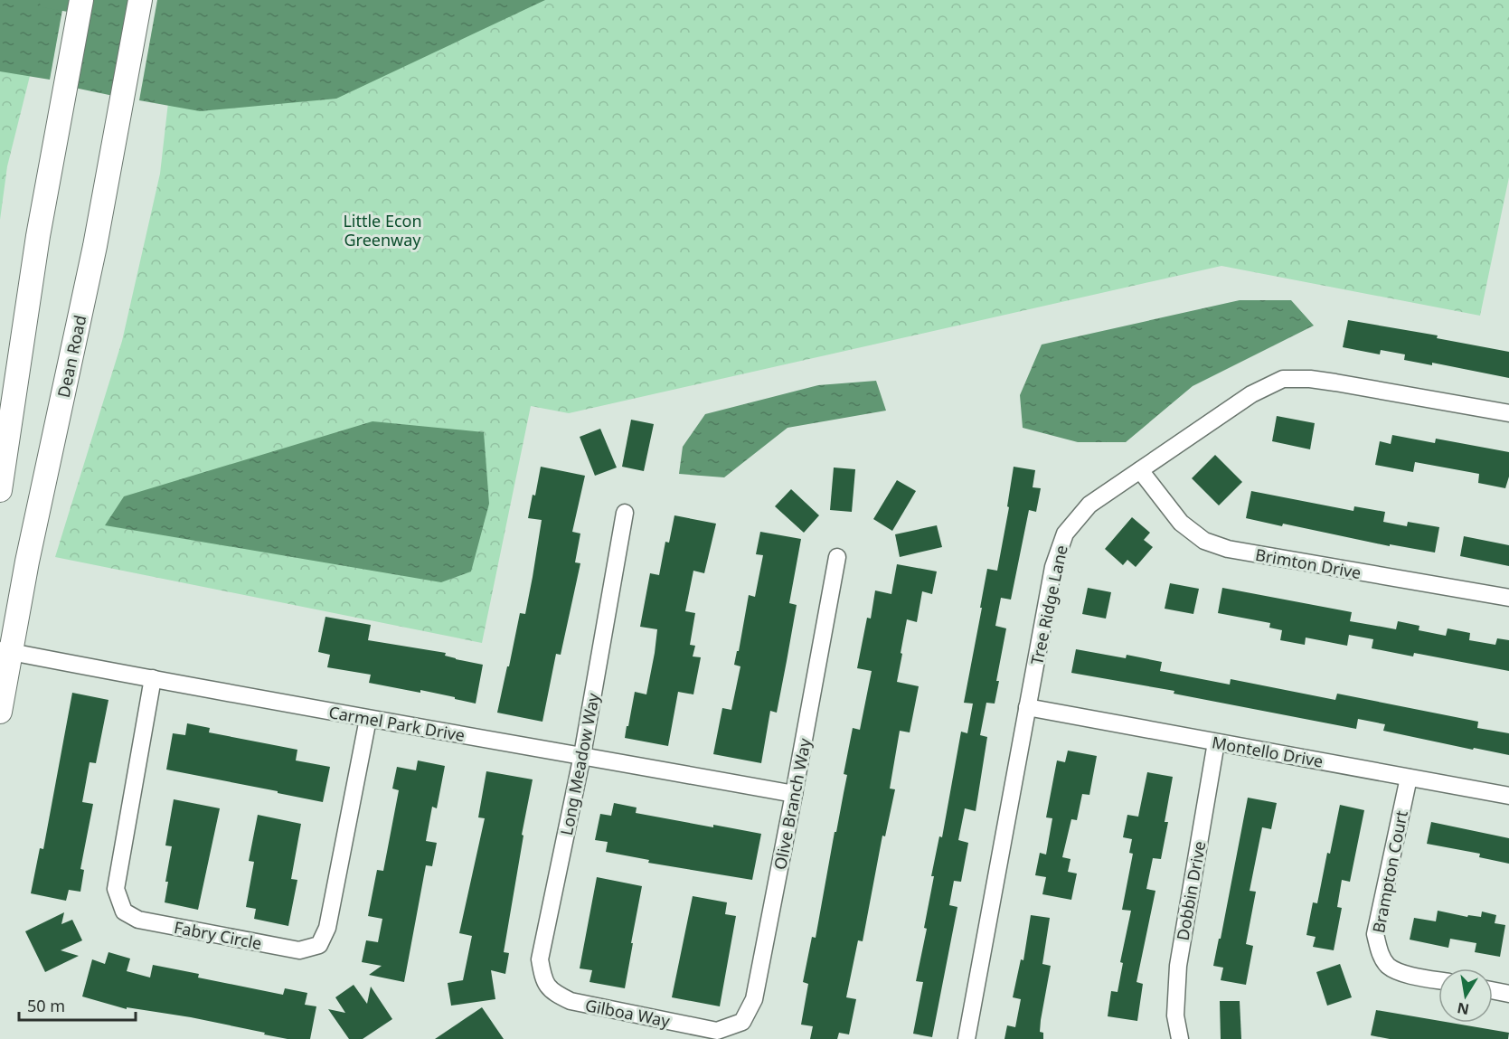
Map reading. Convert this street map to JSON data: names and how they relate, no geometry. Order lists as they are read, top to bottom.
{
  "streets": {
    "main road": ["Dean Road"],
    "street": [
      "Brimton Drive",
      "Tree Ridge Lane",
      "Carmel Park Drive",
      "Montello Drive",
      "Long Meadow Way",
      "Olive Branch Way",
      "Brampton Court",
      "Dobbin Drive",
      "Fabry Circle",
      "Gilboa Way"
    ]
  },
  "crossings": [
    ["Dean Road", "Carmel Park Drive"],
    ["Brimton Drive", "Tree Ridge Lane"],
    ["Tree Ridge Lane", "Montello Drive"],
    ["Carmel Park Drive", "Long Meadow Way"],
    ["Carmel Park Drive", "Olive Branch Way"],
    ["Carmel Park Drive", "Fabry Circle"],
    ["Montello Drive", "Brampton Court"],
    ["Montello Drive", "Dobbin Drive"],
    ["Long Meadow Way", "Gilboa Way"],
    ["Olive Branch Way", "Gilboa Way"]
  ],
  "parks": ["Little Econ Greenway"],
  "scale_bar": "50 m",
  "north": "bottom"
}
